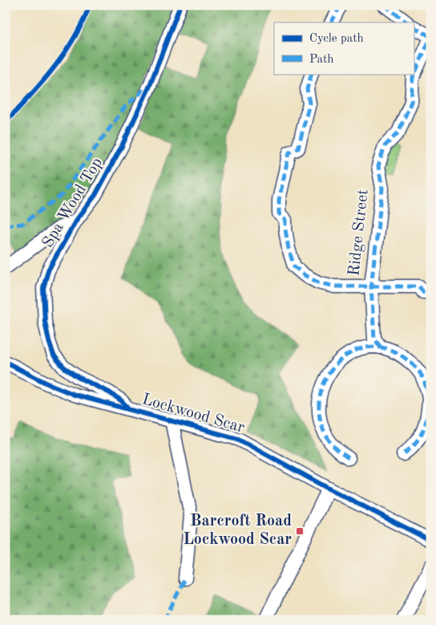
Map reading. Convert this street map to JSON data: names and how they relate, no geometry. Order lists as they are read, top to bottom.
{
  "streets": {
    "street": ["Spa Wood Top", "Ridge Street", "Lockwood Scar"]
  },
  "crossings": [
    ["Spa Wood Top", "Lockwood Scar"]
  ],
  "places": {
    "transit": ["Barcroft Road Lockwood Scar"]
  },
  "legend": ["Cycle path", "Path"]
}
